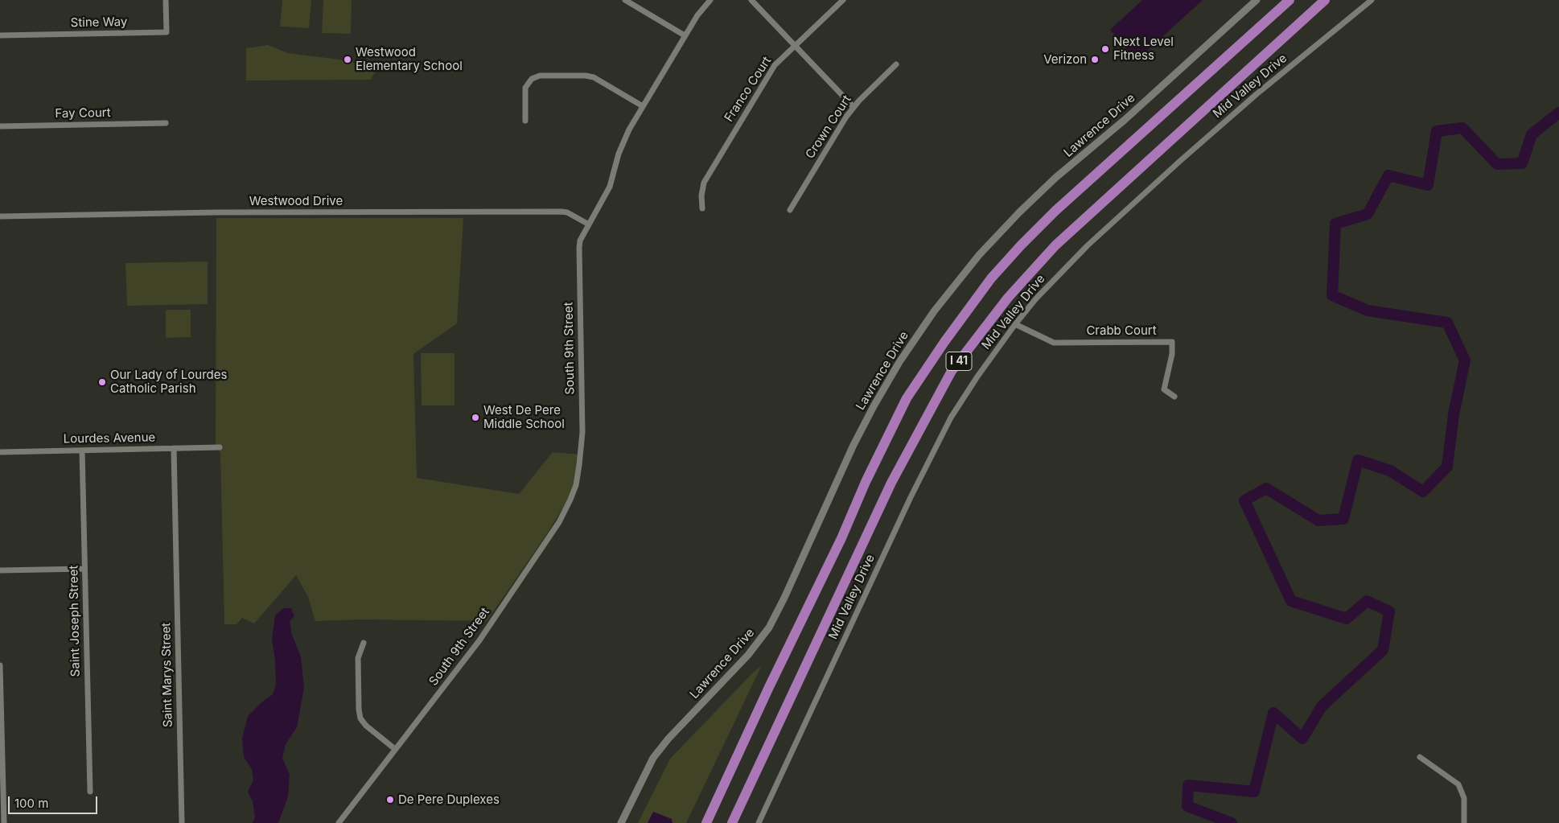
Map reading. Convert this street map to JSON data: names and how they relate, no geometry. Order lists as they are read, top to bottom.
{
  "streets": {
    "highway": ["I 41"],
    "main road": ["Lawrence Drive"],
    "street": [
      "Stine Way",
      "Mid Valley Drive",
      "Franco Court",
      "Fay Court",
      "Crown Court",
      "Westwood Drive",
      "Crabb Court",
      "South 9th Street",
      "Lourdes Avenue",
      "Saint Joseph Street",
      "Saint Marys Street"
    ]
  },
  "crossings": [
    ["Mid Valley Drive", "Crabb Court"],
    ["Westwood Drive", "South 9th Street"],
    ["Lourdes Avenue", "Saint Joseph Street"],
    ["Lourdes Avenue", "Saint Marys Street"]
  ],
  "places": [
    "Next Level Fitness",
    "Westwood Elementary School",
    "Verizon",
    "Our Lady of Lourdes Catholic Parish",
    "West De Pere Middle School",
    "De Pere Duplexes"
  ],
  "scale_bar": "100 m"
}
